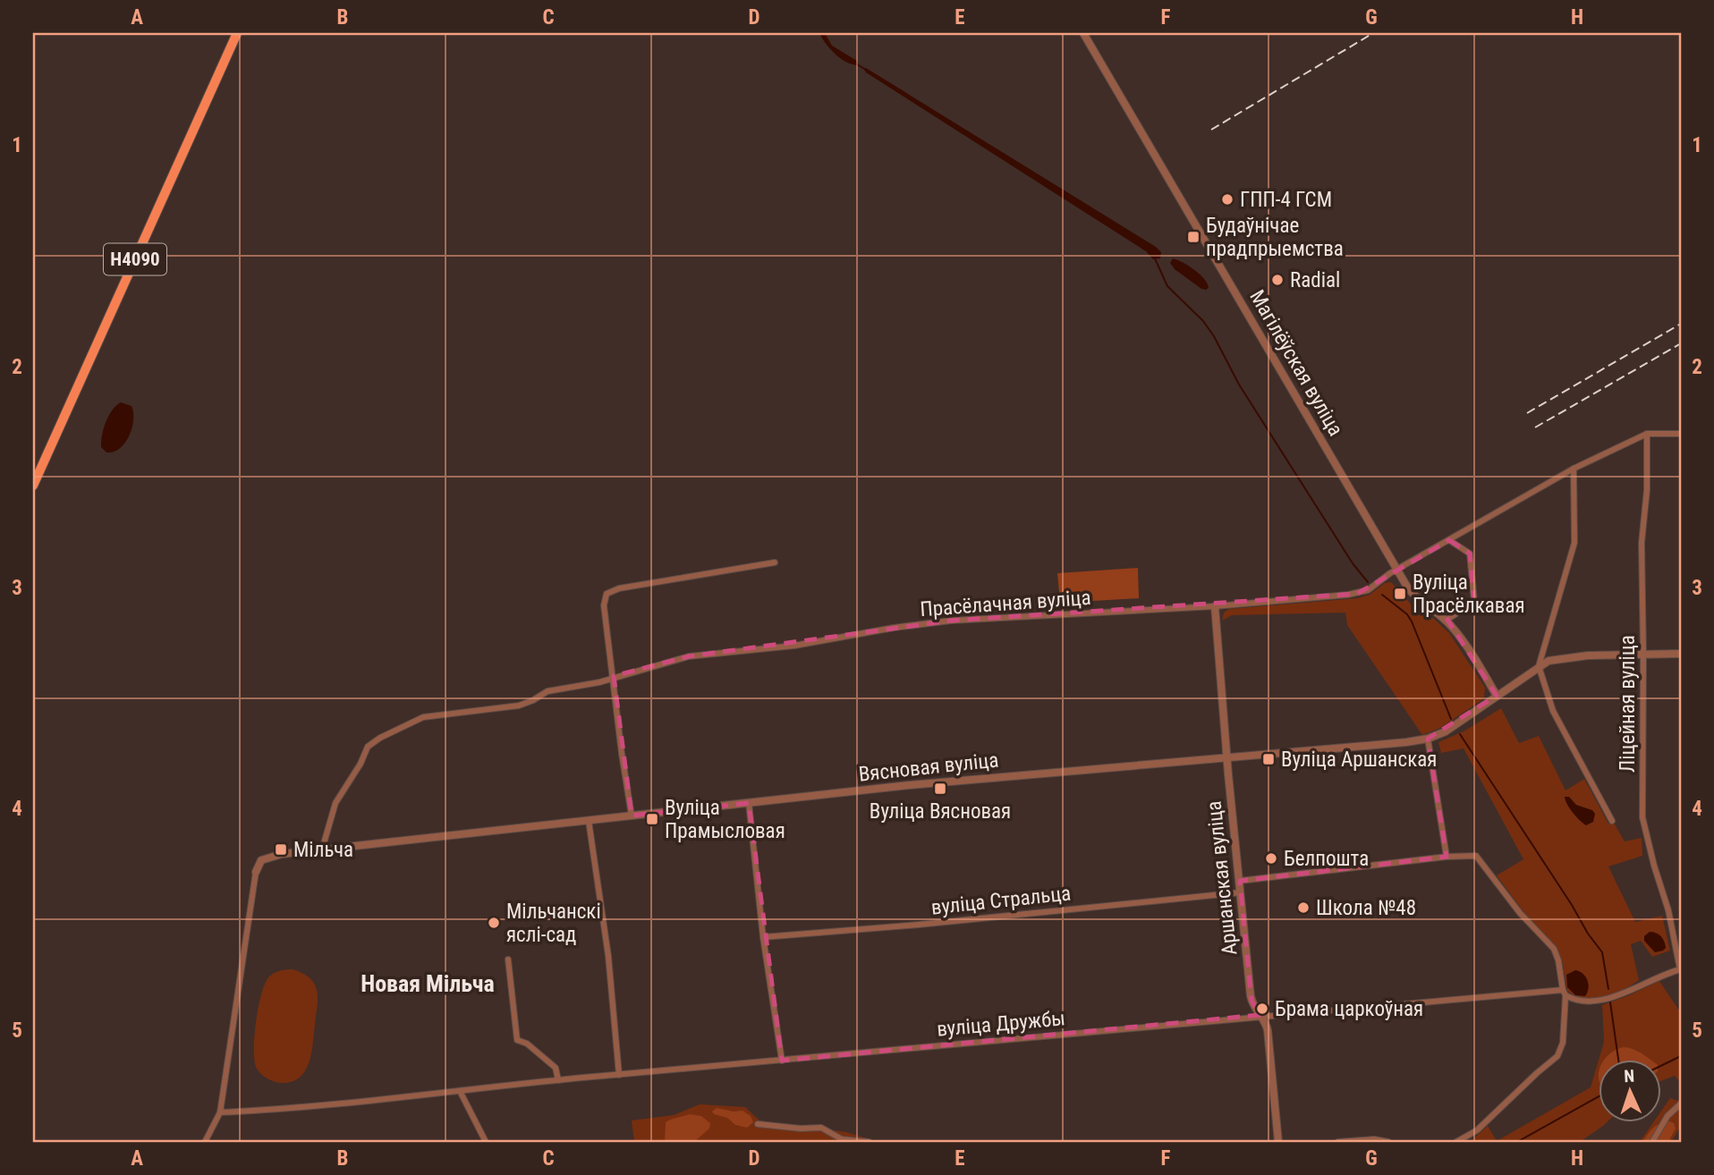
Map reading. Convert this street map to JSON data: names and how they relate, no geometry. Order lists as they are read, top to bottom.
{
  "streets": {
    "main road": ["Н4090"],
    "street": [
      "Магілёўская вуліца",
      "Прасёлачная вуліца",
      "Ліцейная вуліца",
      "Вясновая вуліца",
      "Аршанская вуліца",
      "вуліца Стральца",
      "вуліца Дружбы"
    ]
  },
  "crossings": [
    ["Магілёўская вуліца", "Прасёлачная вуліца"],
    ["Магілёўская вуліца", "Вясновая вуліца"],
    ["Прасёлачная вуліца", "Ліцейная вуліца"],
    ["Прасёлачная вуліца", "Вясновая вуліца"],
    ["Прасёлачная вуліца", "Аршанская вуліца"],
    ["Ліцейная вуліца", "Вясновая вуліца"],
    ["Ліцейная вуліца", "вуліца Дружбы"],
    ["Вясновая вуліца", "Аршанская вуліца"],
    ["Аршанская вуліца", "вуліца Стральца"],
    ["Аршанская вуліца", "вуліца Дружбы"]
  ],
  "districts": ["Новая Мільча"],
  "places": {
    "other": [
      "ГПП-4 ГСМ",
      "Radial",
      "Белпошта",
      "Школа №48",
      "Мільчанскі яслі-сад",
      "Брама царкоўная"
    ],
    "transit": [
      "Будаўнічае прадпрыемства",
      "Вуліца Прасёлкавая",
      "Вуліца Аршанская",
      "Вуліца Вясновая",
      "Вуліца Прамысловая",
      "Мільча"
    ]
  },
  "north": "top",
  "grid": {
    "columns": [
      "A",
      "B",
      "C",
      "D",
      "E",
      "F",
      "G",
      "H"
    ],
    "rows": [
      "1",
      "2",
      "3",
      "4",
      "5"
    ]
  }
}
